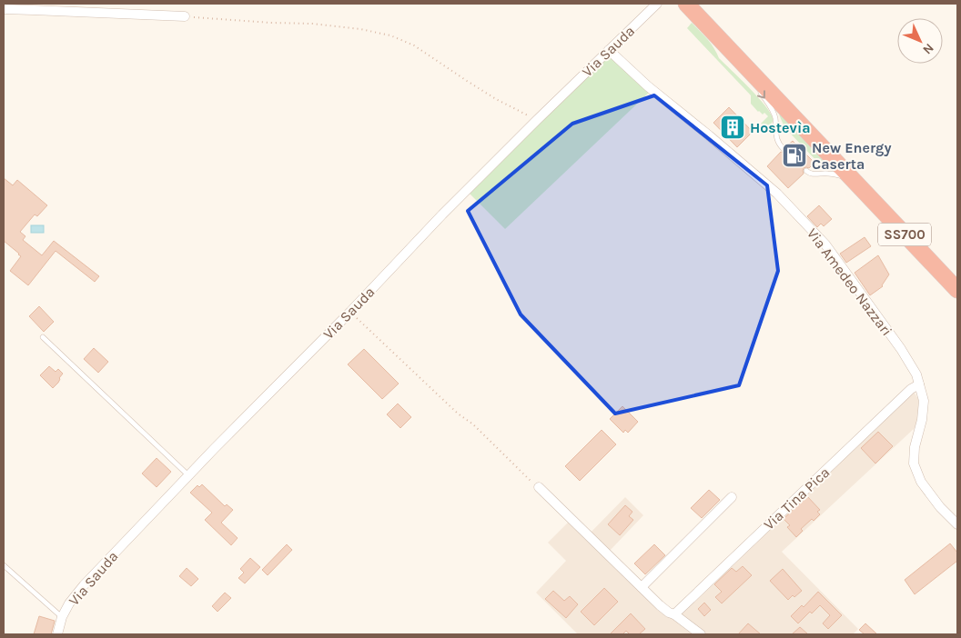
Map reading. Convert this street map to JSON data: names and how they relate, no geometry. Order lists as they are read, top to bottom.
{
  "streets": {
    "highway": ["SS700"],
    "street": ["Via Sauda", "Via Amedeo Nazzari", "Via Tina Pica"]
  },
  "crossings": [
    ["Via Sauda", "Via Amedeo Nazzari"],
    ["Via Amedeo Nazzari", "Via Tina Pica"]
  ],
  "places": {
    "building": ["Hostevìa"],
    "fuel station": ["New Energy Caserta"]
  },
  "north": "bottom right"
}
